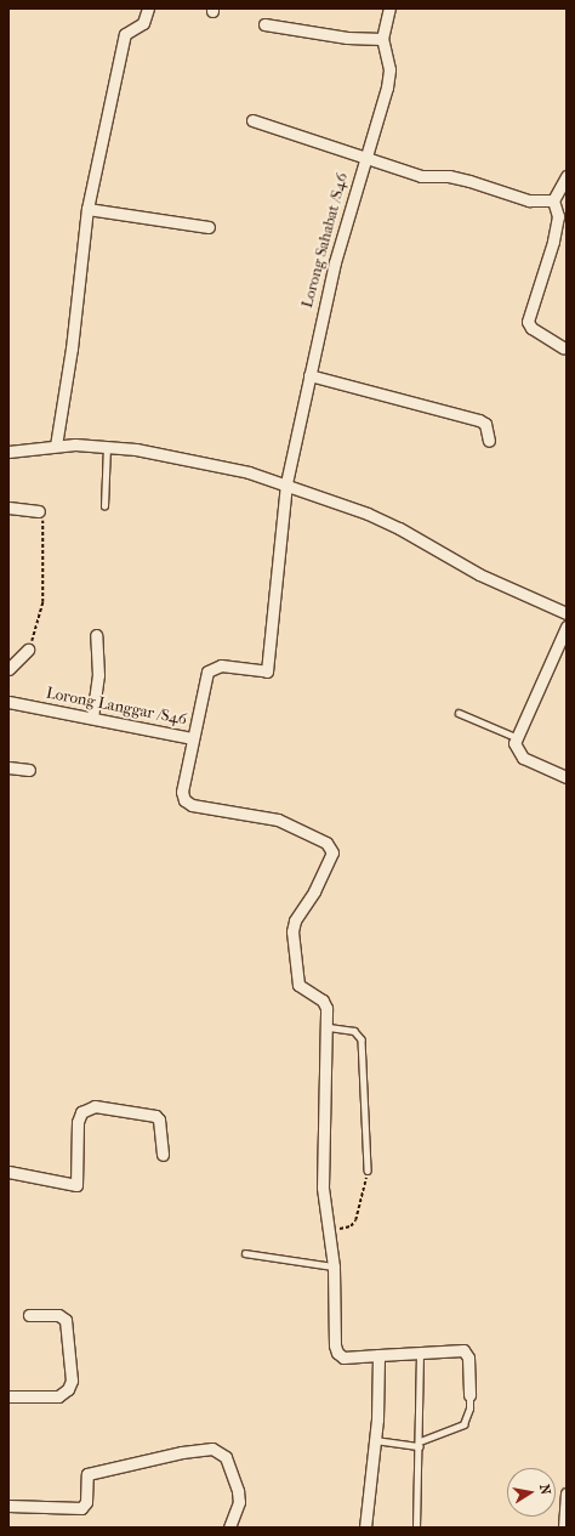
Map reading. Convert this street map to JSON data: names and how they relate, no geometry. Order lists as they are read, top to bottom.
{
  "streets": {
    "street": ["Lorong Sahabat /S46", "Lorong Langgar /S46"]
  },
  "crossings": [
    ["Lorong Sahabat /S46", "Lorong Langgar /S46"]
  ],
  "north": "right"
}
